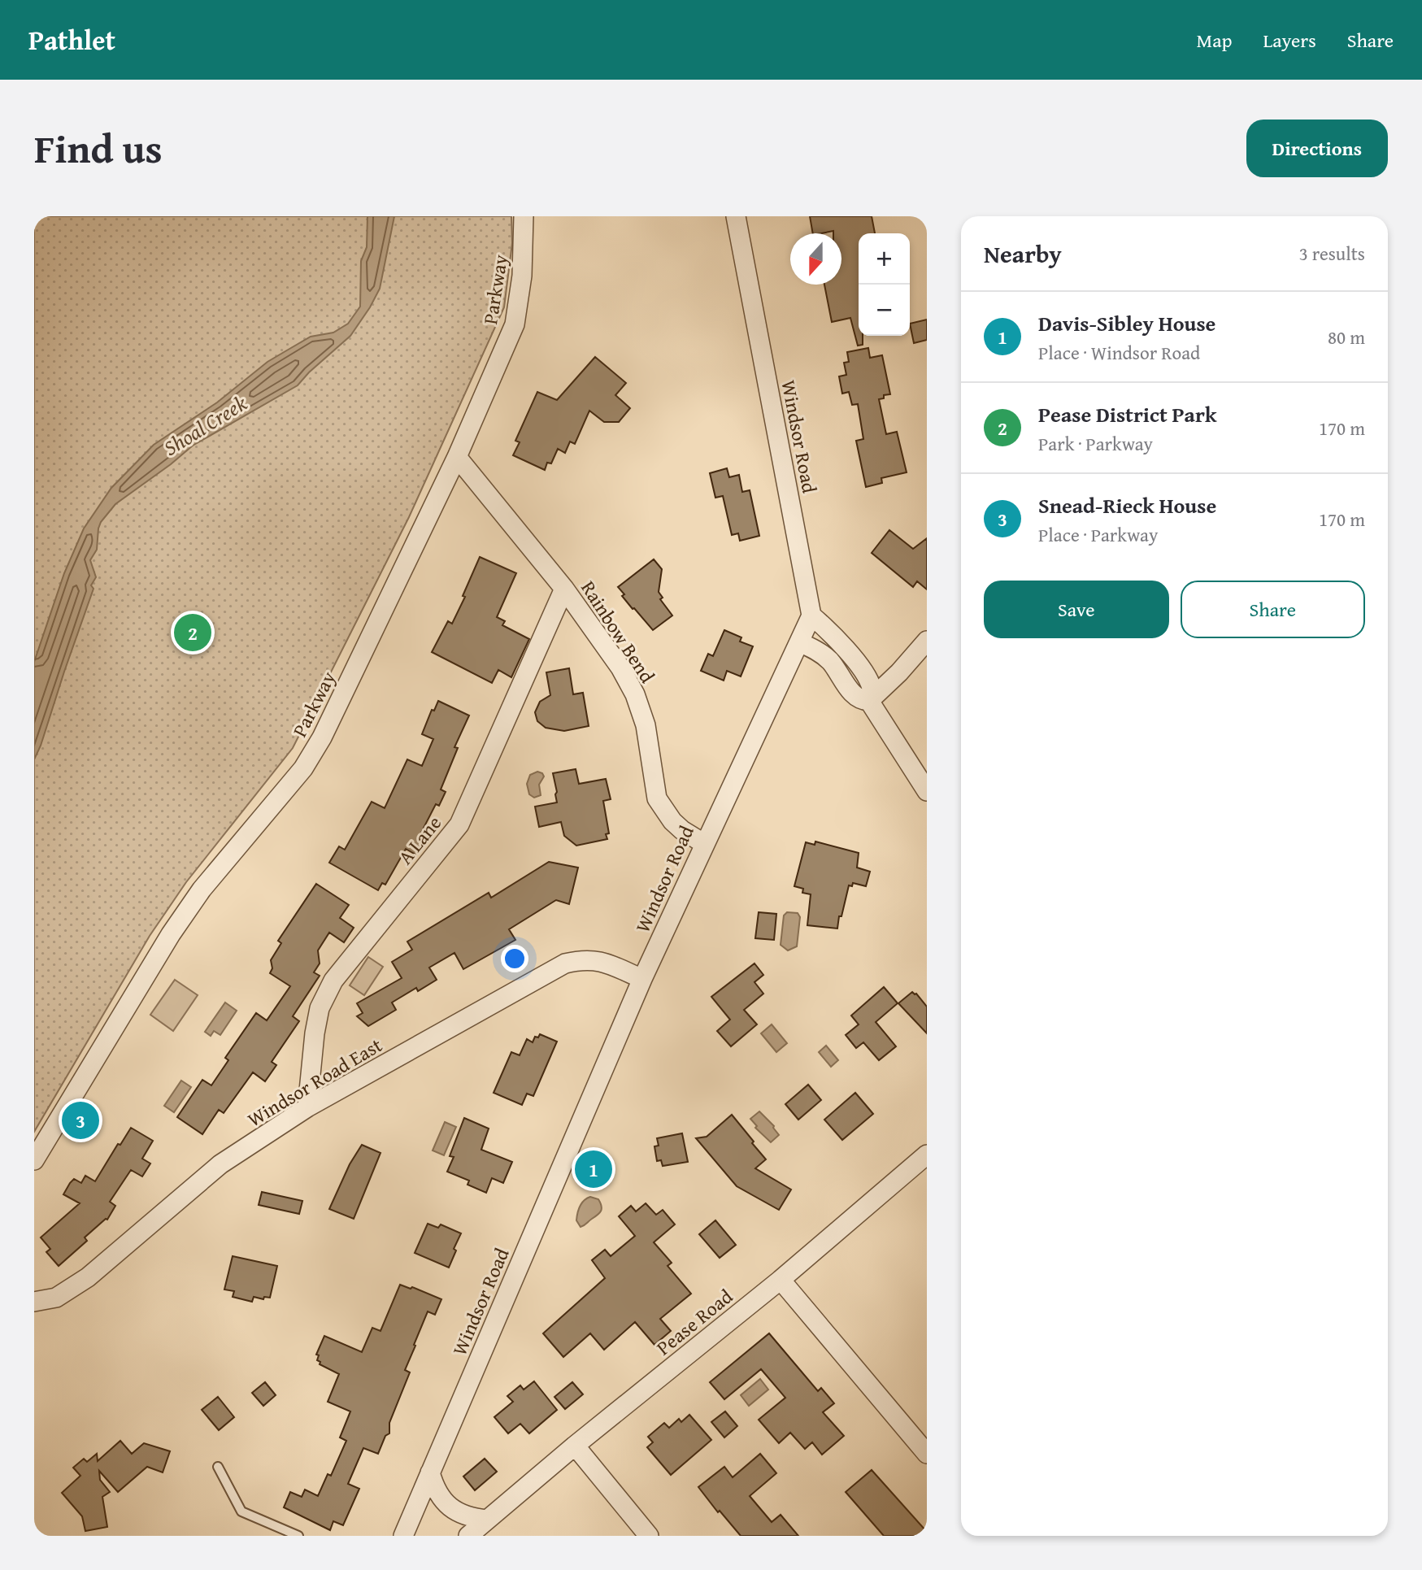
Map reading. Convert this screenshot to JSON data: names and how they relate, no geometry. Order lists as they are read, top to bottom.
{
  "streets": {
    "street": [
      "Parkway",
      "Windsor Road",
      "Rainbow Bend",
      "A Lane",
      "Windsor Road East",
      "Pease Road"
    ]
  },
  "crossings": [
    ["Parkway", "Rainbow Bend"],
    ["Windsor Road", "Rainbow Bend"],
    ["Windsor Road", "Windsor Road East"],
    ["Rainbow Bend", "A Lane"],
    ["A Lane", "Windsor Road East"]
  ],
  "water": ["Shoal Creek"],
  "north": "bottom",
  "page": {
    "header": "Pathlet",
    "nav": ["Map", "Layers", "Share"],
    "title": "Find us",
    "buttons": [
      "Directions",
      ["Save", "Share"]
    ],
    "heading": ["Nearby", "3 results"],
    "map_buttons": ["+", "−"],
    "list": [
      {
        "mark": "1",
        "name": "Davis-Sibley House",
        "note": "Place · Windsor Road",
        "value": "80 m"
      },
      {
        "mark": "2",
        "name": "Pease District Park",
        "note": "Park · Parkway",
        "value": "170 m"
      },
      {
        "mark": "3",
        "name": "Snead-Rieck House",
        "note": "Place · Parkway",
        "value": "170 m"
      }
    ],
    "pins": ["2", "3", "1"]
  }
}
